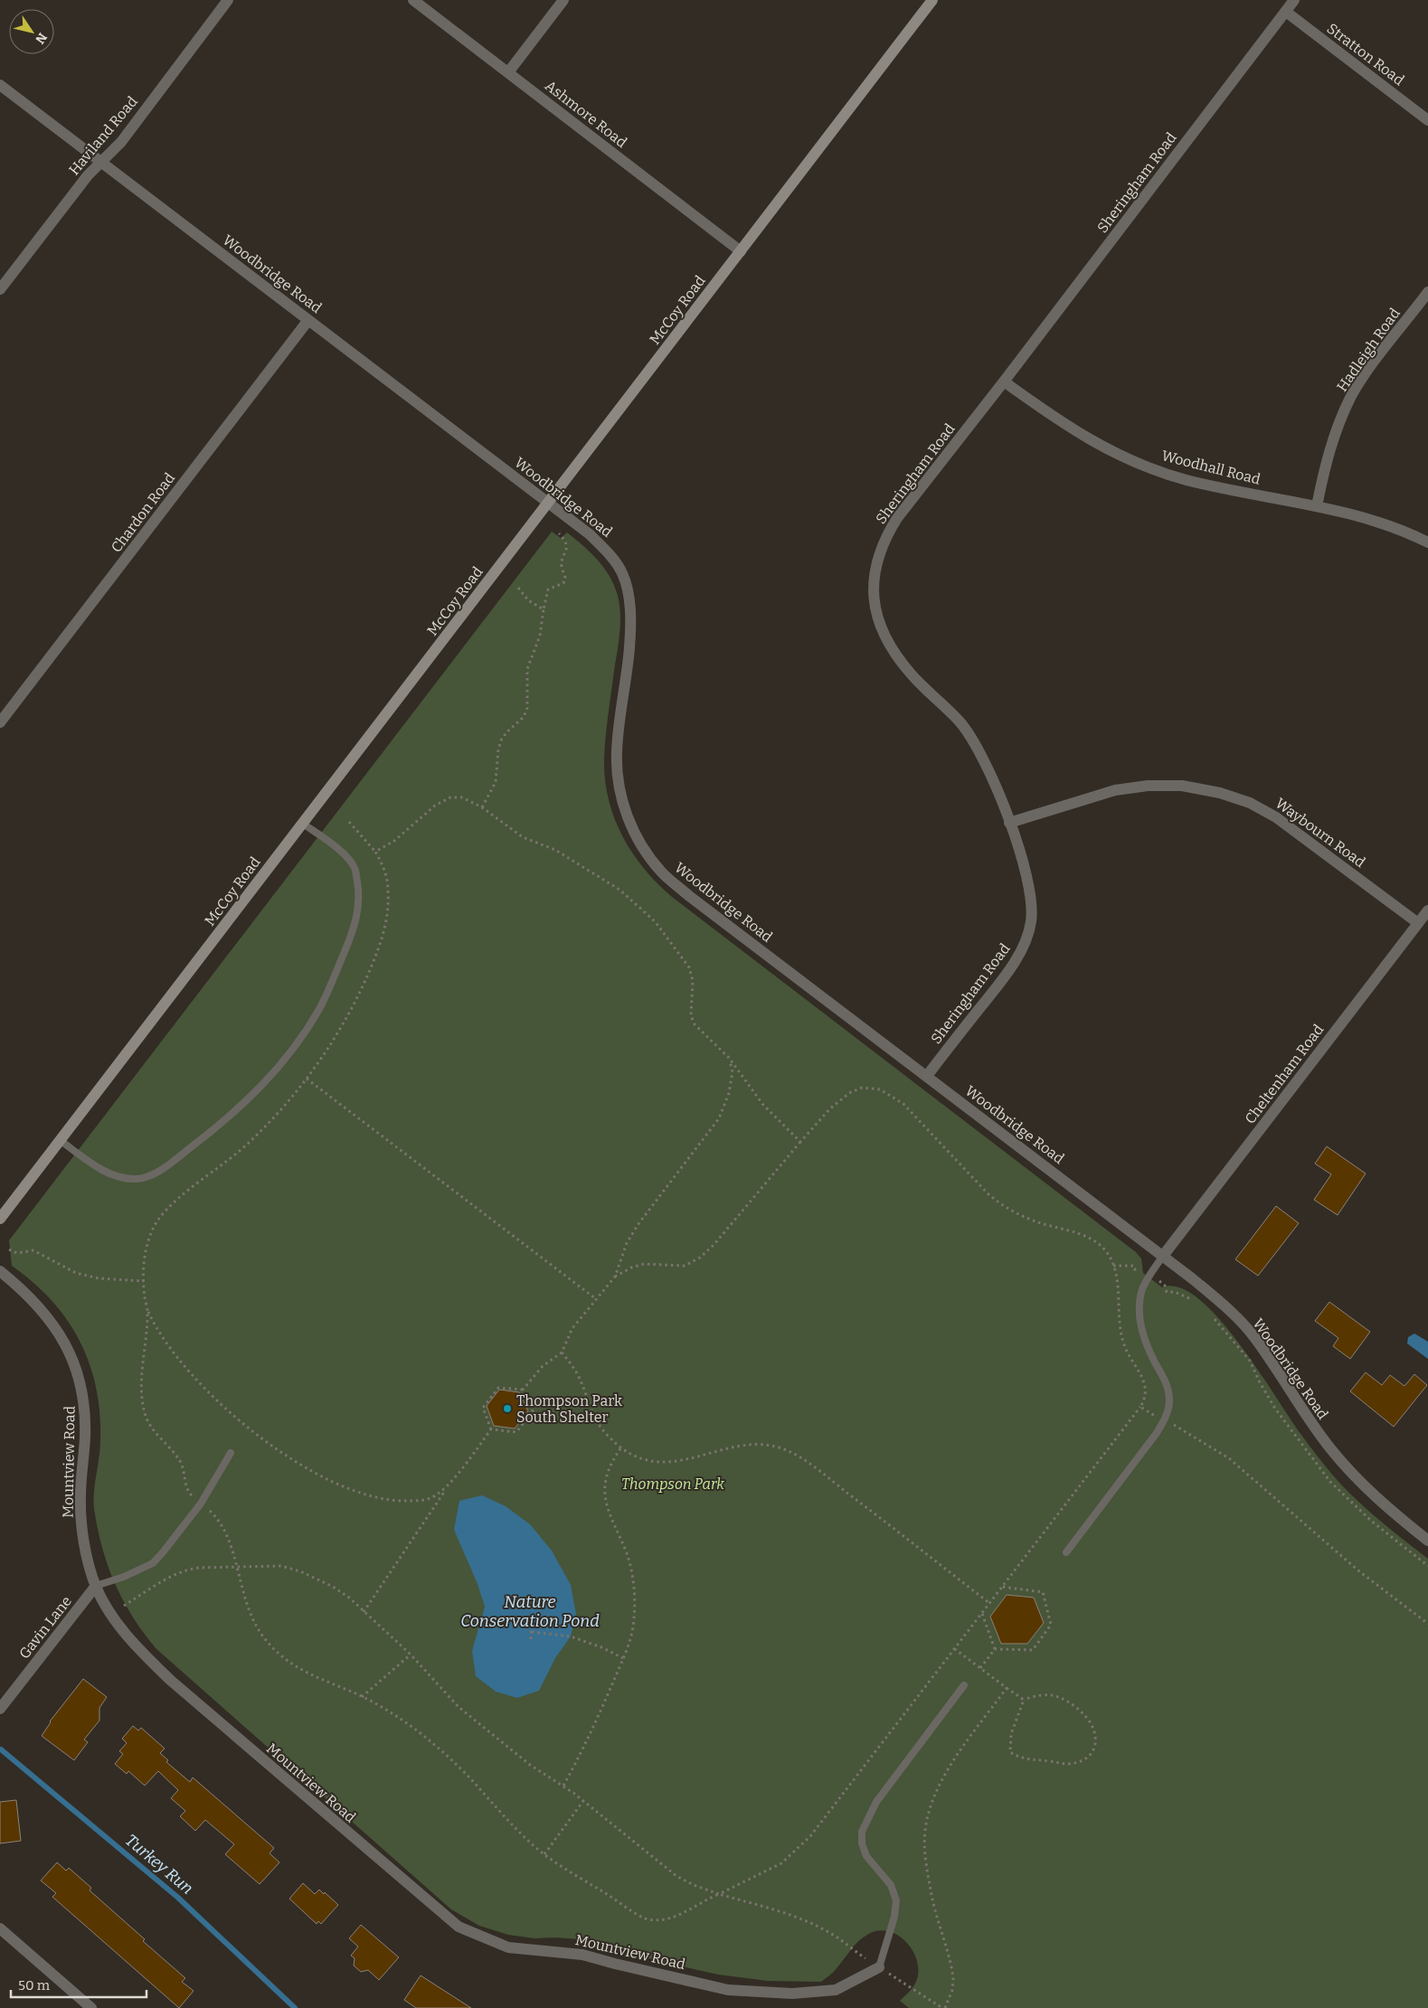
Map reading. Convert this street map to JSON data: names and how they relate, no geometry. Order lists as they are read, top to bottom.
{
  "streets": {
    "main road": ["McCoy Road"],
    "street": [
      "Stratton Road",
      "Ashmore Road",
      "Haviland Road",
      "Sheringham Road",
      "Woodbridge Road",
      "Hadleigh Road",
      "Woodhall Road",
      "Chardon Road",
      "Waybourn Road",
      "Cheltenham Road",
      "Mountview Road",
      "Gavin Lane"
    ]
  },
  "crossings": [
    ["Stratton Road", "Sheringham Road"],
    ["Ashmore Road", "McCoy Road"],
    ["Haviland Road", "Woodbridge Road"],
    ["Sheringham Road", "Woodbridge Road"],
    ["Sheringham Road", "Woodhall Road"],
    ["Sheringham Road", "Waybourn Road"],
    ["Woodbridge Road", "McCoy Road"],
    ["Woodbridge Road", "Chardon Road"],
    ["Woodbridge Road", "Cheltenham Road"],
    ["Hadleigh Road", "Woodhall Road"],
    ["Waybourn Road", "Cheltenham Road"],
    ["Mountview Road", "Gavin Lane"]
  ],
  "water": ["Nature Conservation Pond", "Turkey Run"],
  "parks": ["Thompson Park"],
  "places": ["Thompson Park South Shelter"],
  "scale_bar": "50 m",
  "north": "bottom right"
}
